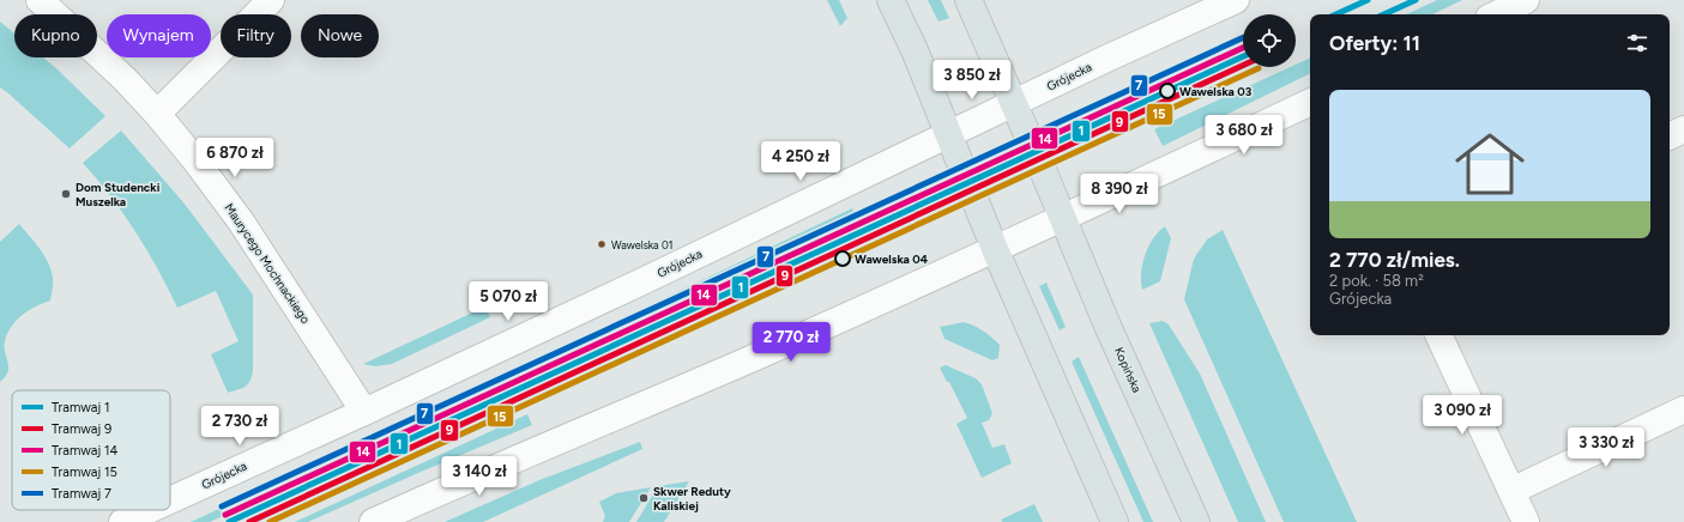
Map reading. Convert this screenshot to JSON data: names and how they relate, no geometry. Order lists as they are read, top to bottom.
{
  "streets": {
    "main road": ["Grójecka", "Maurycego Mochnackiego", "Kopińska"]
  },
  "crossings": [
    ["Grójecka", "Maurycego Mochnackiego"],
    ["Grójecka", "Kopińska"]
  ],
  "places": [
    "Wawelska 03",
    "Dom Studencki Muszelka",
    "Wawelska 01",
    "Wawelska 04",
    "Skwer Reduty Kaliskiej"
  ],
  "lines": [
    "tram line 1",
    "tram line 7",
    "tram line 14",
    "tram line 9",
    "tram line 15"
  ],
  "legend": [
    "Tramwaj 1",
    "Tramwaj 9",
    "Tramwaj 14",
    "Tramwaj 15",
    "Tramwaj 7"
  ],
  "page": {
    "chip": [
      "Kupno",
      "Wynajem",
      "Filtry",
      "Nowe"
    ],
    "heading": "Oferty: 11",
    "price": [
      "3 850 zł",
      "3 680 zł",
      "6 870 zł",
      "4 250 zł",
      "8 390 zł",
      "5 070 zł",
      "2 770 zł",
      "3 090 zł",
      "2 730 zł",
      "3 330 zł",
      "3 140 zł"
    ],
    "list": [
      {
        "name": "2 770 zł/mies.",
        "note": "2 pok. · 58 m² · Grójecka"
      }
    ]
  }
}
